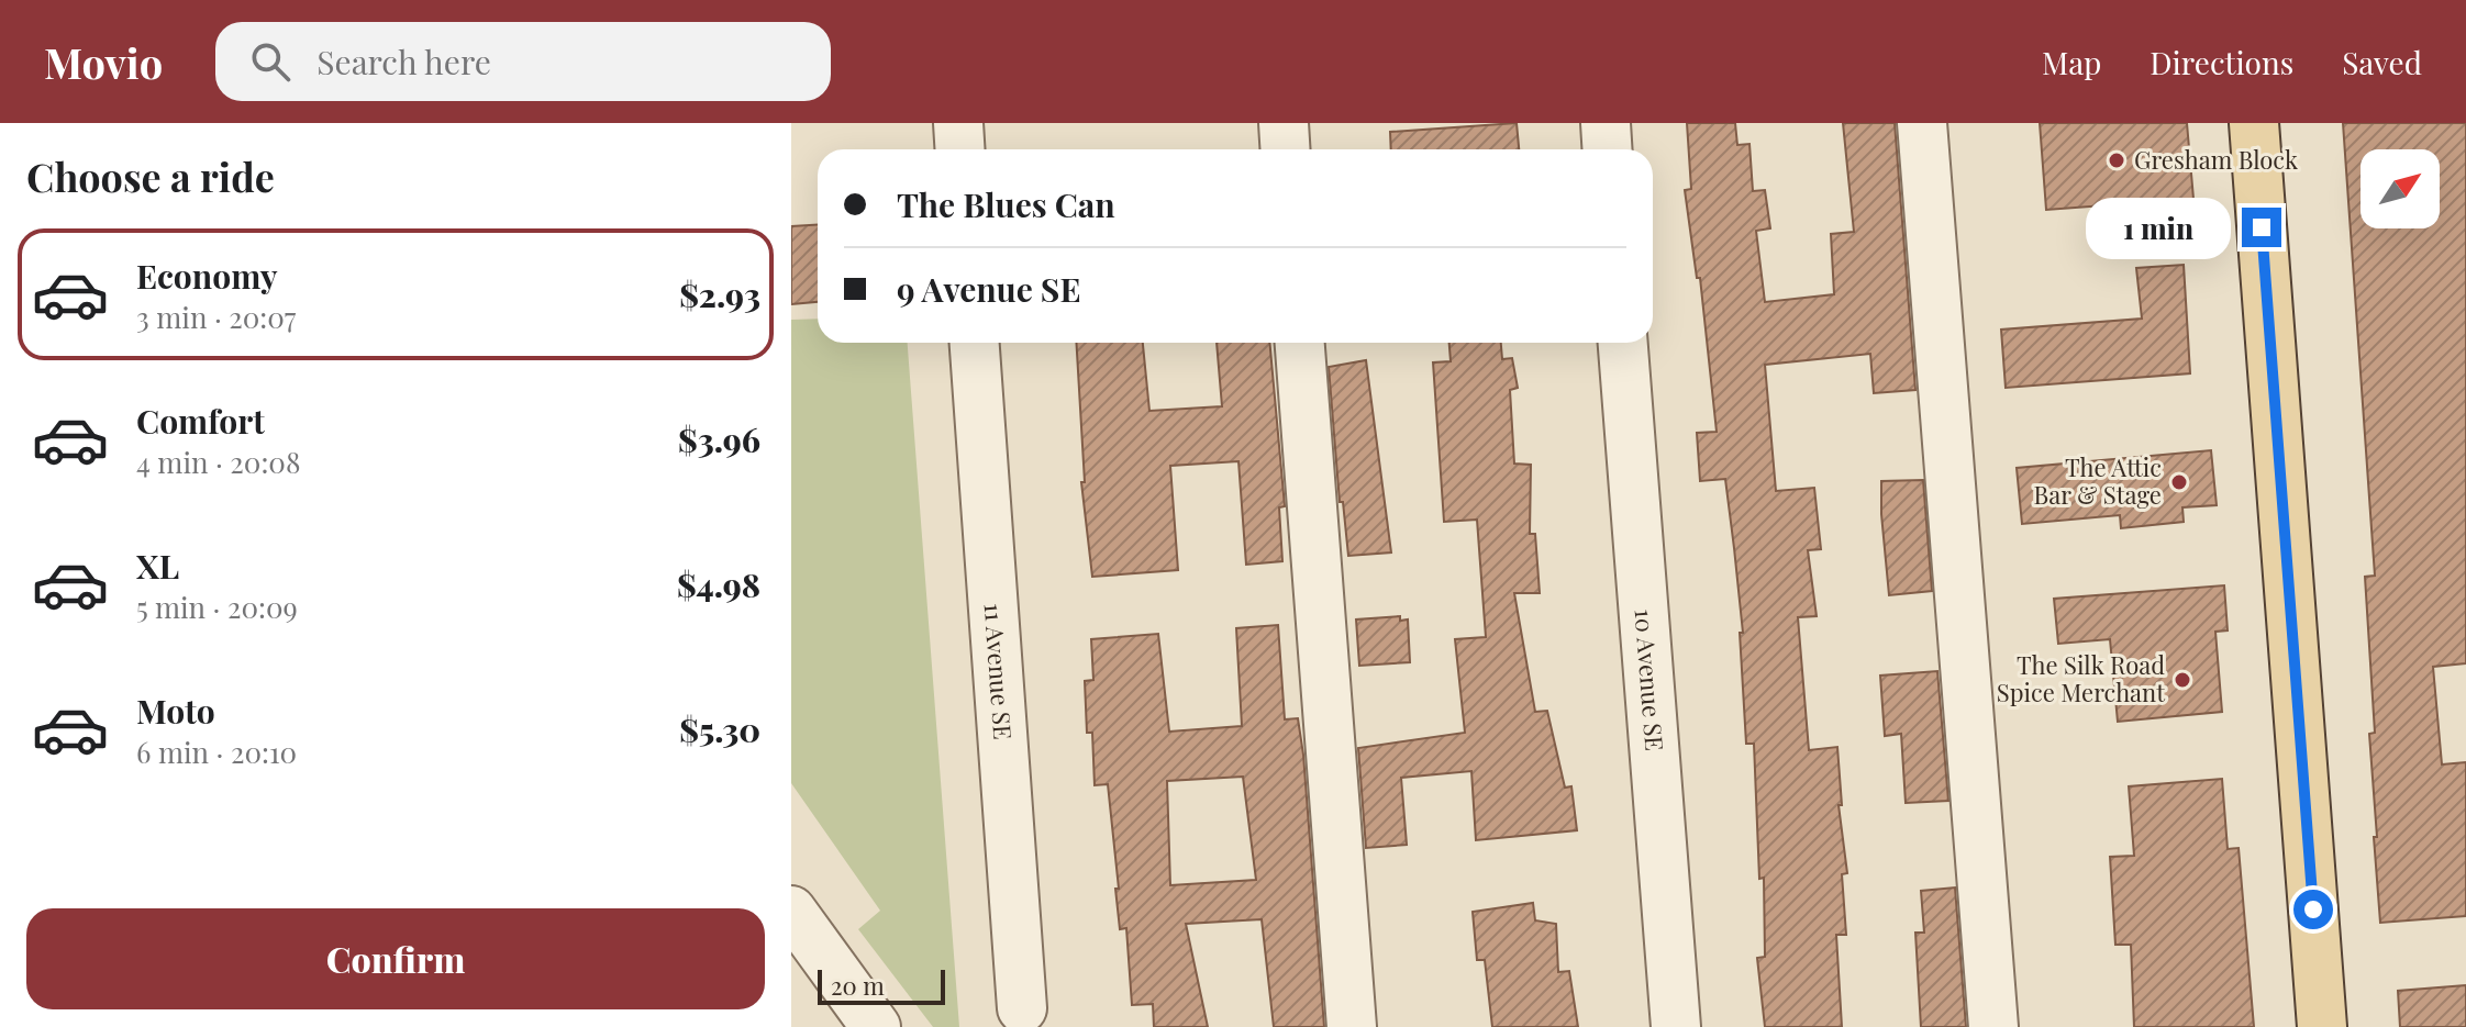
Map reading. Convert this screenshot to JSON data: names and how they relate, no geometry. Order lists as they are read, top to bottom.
{
  "streets": {
    "street": ["11 Avenue SE", "10 Avenue SE"]
  },
  "places": ["Gresham Block", "The Attic Bar & Stage", "The Silk Road Spice Merchant"],
  "scale_bar": "20 m",
  "north": "top right",
  "page": {
    "header": "Movio",
    "search": "Search here",
    "nav": ["Map", "Directions", "Saved"],
    "heading": "Choose a ride",
    "banner": ["The Blues Can", "9 Avenue SE"],
    "bubble": "1 min",
    "list": [
      {
        "name": "Economy",
        "note": "3 min · 20:07",
        "value": "$2.93"
      },
      {
        "name": "Comfort",
        "note": "4 min · 20:08",
        "value": "$3.96"
      },
      {
        "name": "XL",
        "note": "5 min · 20:09",
        "value": "$4.98"
      },
      {
        "name": "Moto",
        "note": "6 min · 20:10",
        "value": "$5.30"
      }
    ],
    "buttons": "Confirm",
    "scale": "20 m"
  }
}
